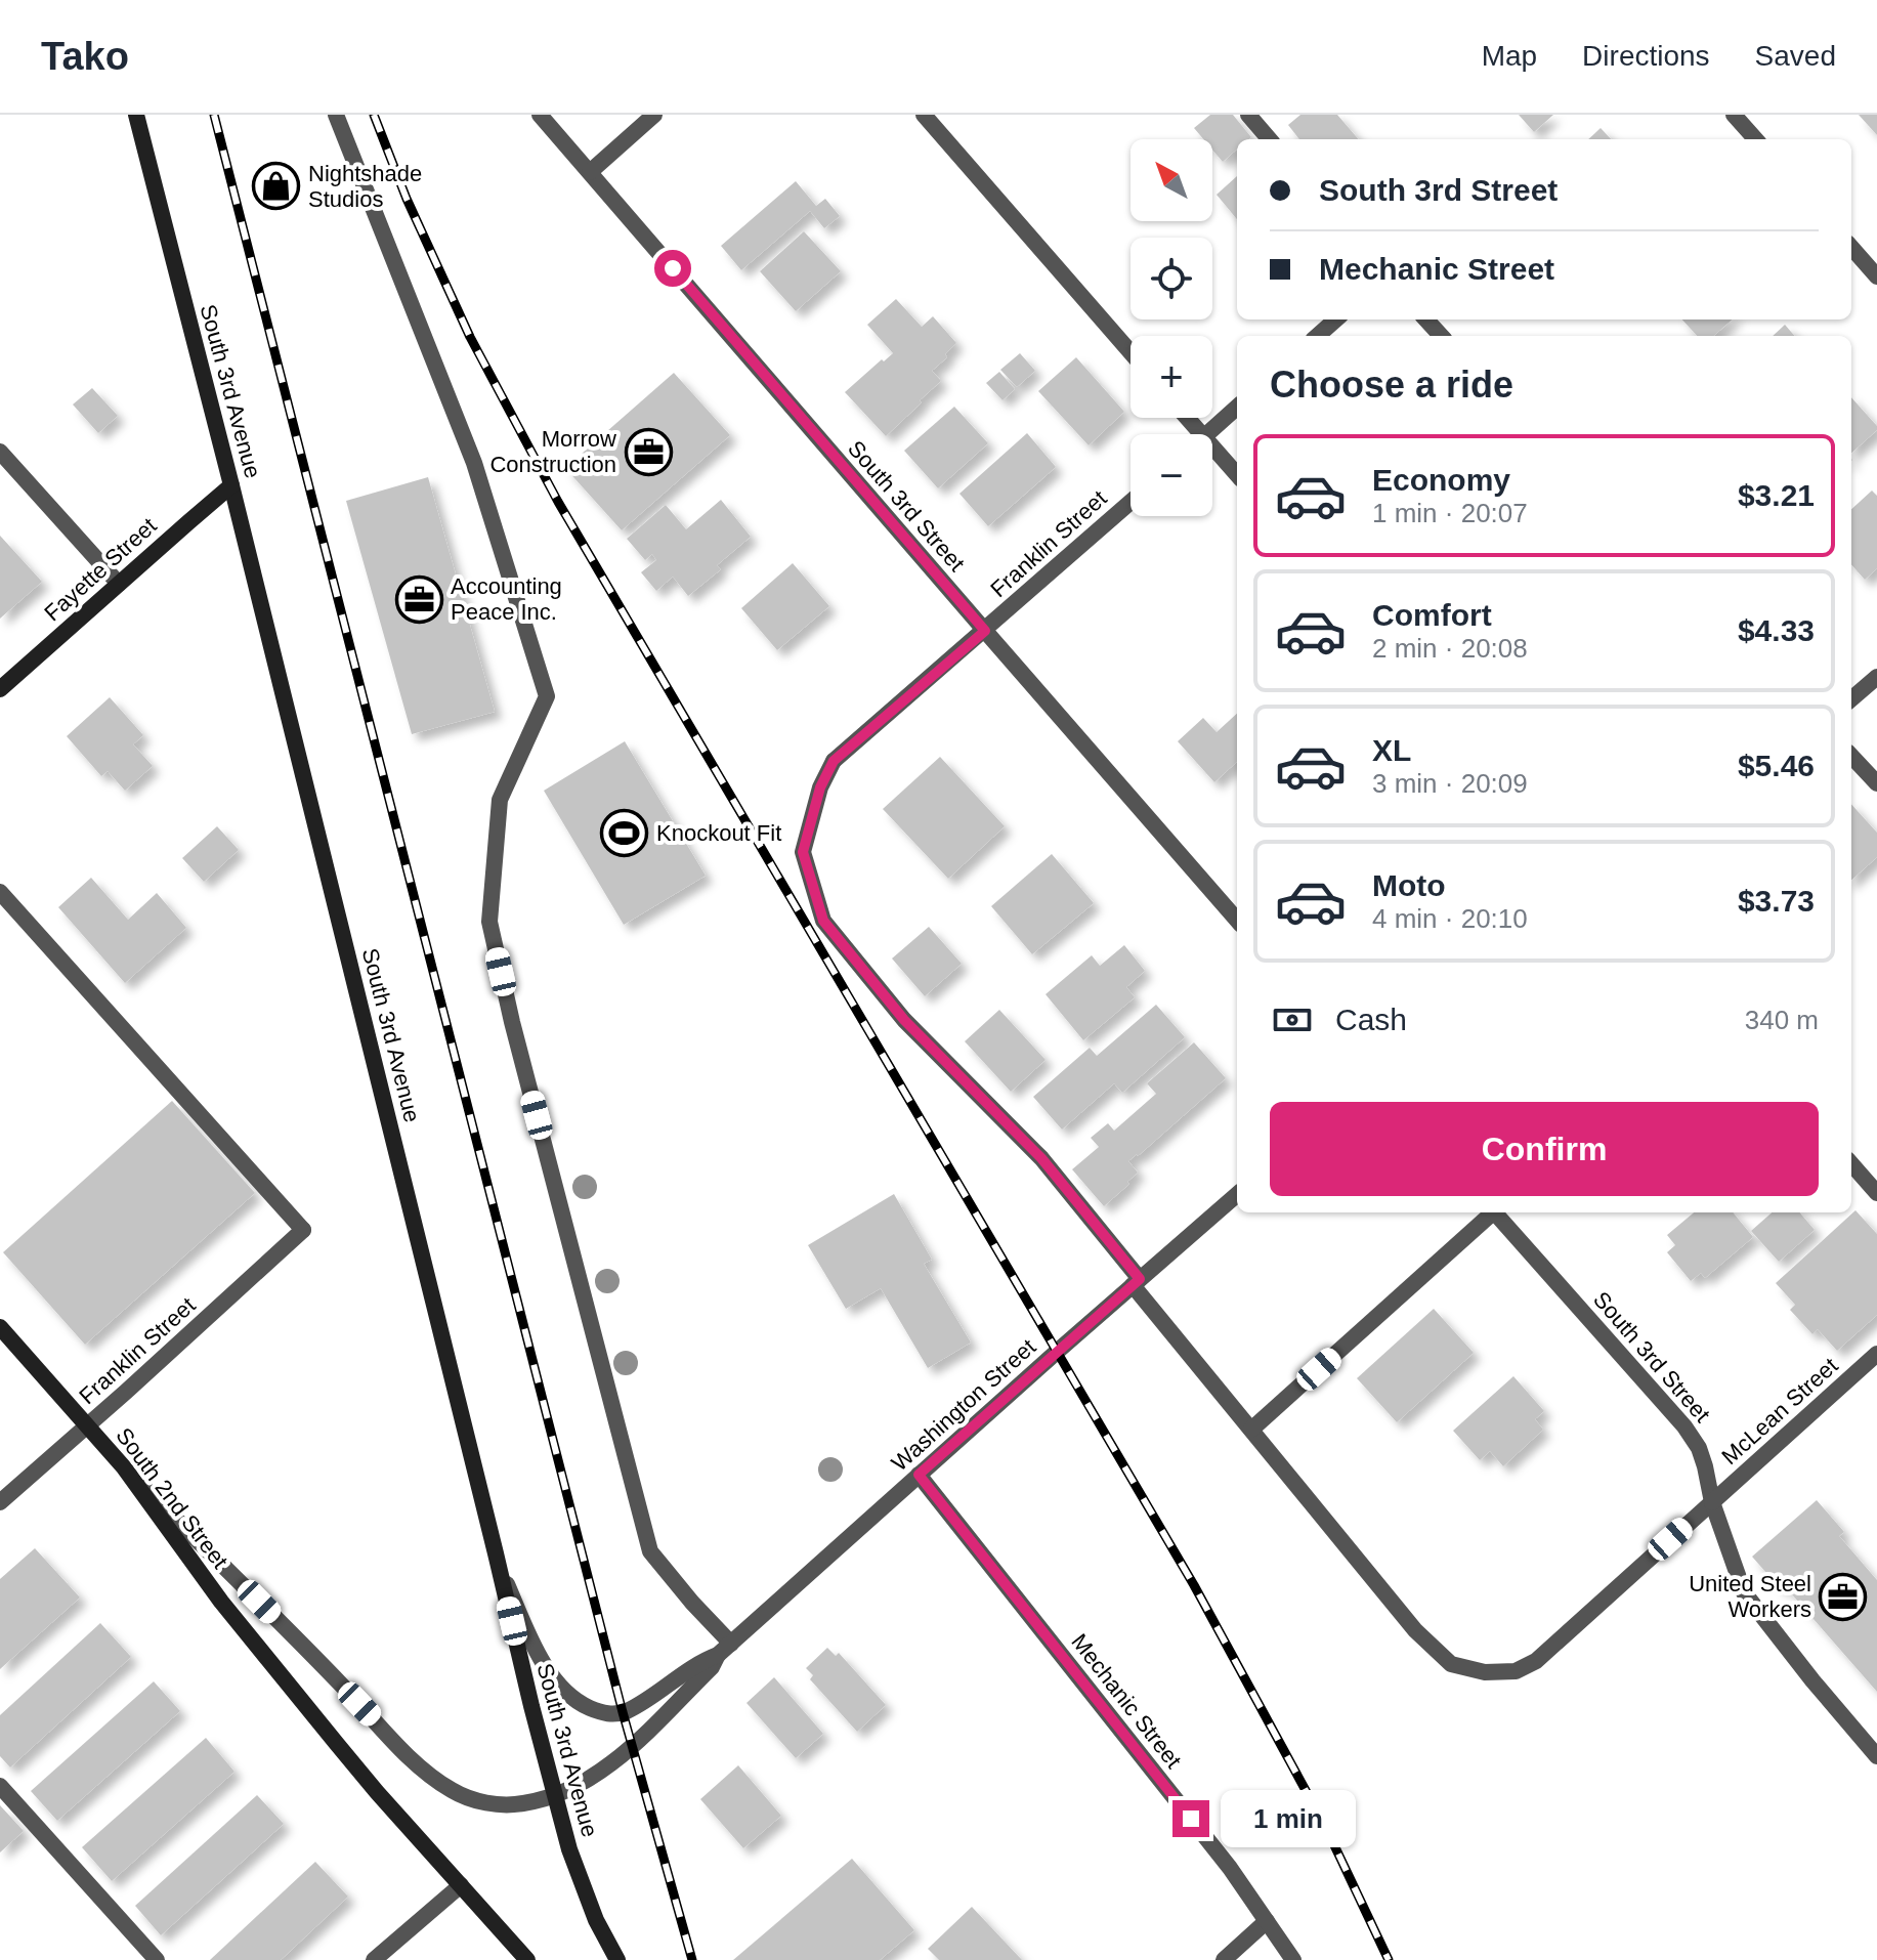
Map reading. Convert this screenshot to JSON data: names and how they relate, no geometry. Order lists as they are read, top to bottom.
{
  "streets": {
    "main road": ["South 3rd Avenue", "Fayette Street", "South 2nd Street"],
    "street": [
      "South 3rd Street",
      "Franklin Street",
      "Washington Street",
      "McLean Street",
      "Mechanic Street"
    ]
  },
  "crossings": [
    ["South 3rd Avenue", "Fayette Street"],
    ["South 3rd Avenue", "Washington Street"],
    ["South 3rd Street", "Franklin Street"],
    ["South 3rd Street", "McLean Street"],
    ["Franklin Street", "McLean Street"],
    ["Franklin Street", "South 2nd Street"],
    ["Washington Street", "McLean Street"],
    ["Washington Street", "South 2nd Street"],
    ["Washington Street", "Mechanic Street"]
  ],
  "places": {
    "shop": ["Nightshade Studios"],
    "office": ["Morrow Construction", "Accounting Peace Inc.", "United Steel Workers"],
    "sports": ["Knockout Fit"]
  },
  "north": "top left",
  "page": {
    "header": "Tako",
    "nav": ["Map", "Directions", "Saved"],
    "map_buttons": ["+", "−"],
    "banner": ["South 3rd Street", "Mechanic Street"],
    "heading": "Choose a ride",
    "list": [
      {
        "name": "Economy",
        "note": "1 min · 20:07",
        "value": "$3.21"
      },
      {
        "name": "Comfort",
        "note": "2 min · 20:08",
        "value": "$4.33"
      },
      {
        "name": "XL",
        "note": "3 min · 20:09",
        "value": "$5.46"
      },
      {
        "name": "Moto",
        "note": "4 min · 20:10",
        "value": "$3.73"
      }
    ],
    "pay": ["Cash", "340 m"],
    "buttons": "Confirm",
    "bubble": "1 min"
  }
}
